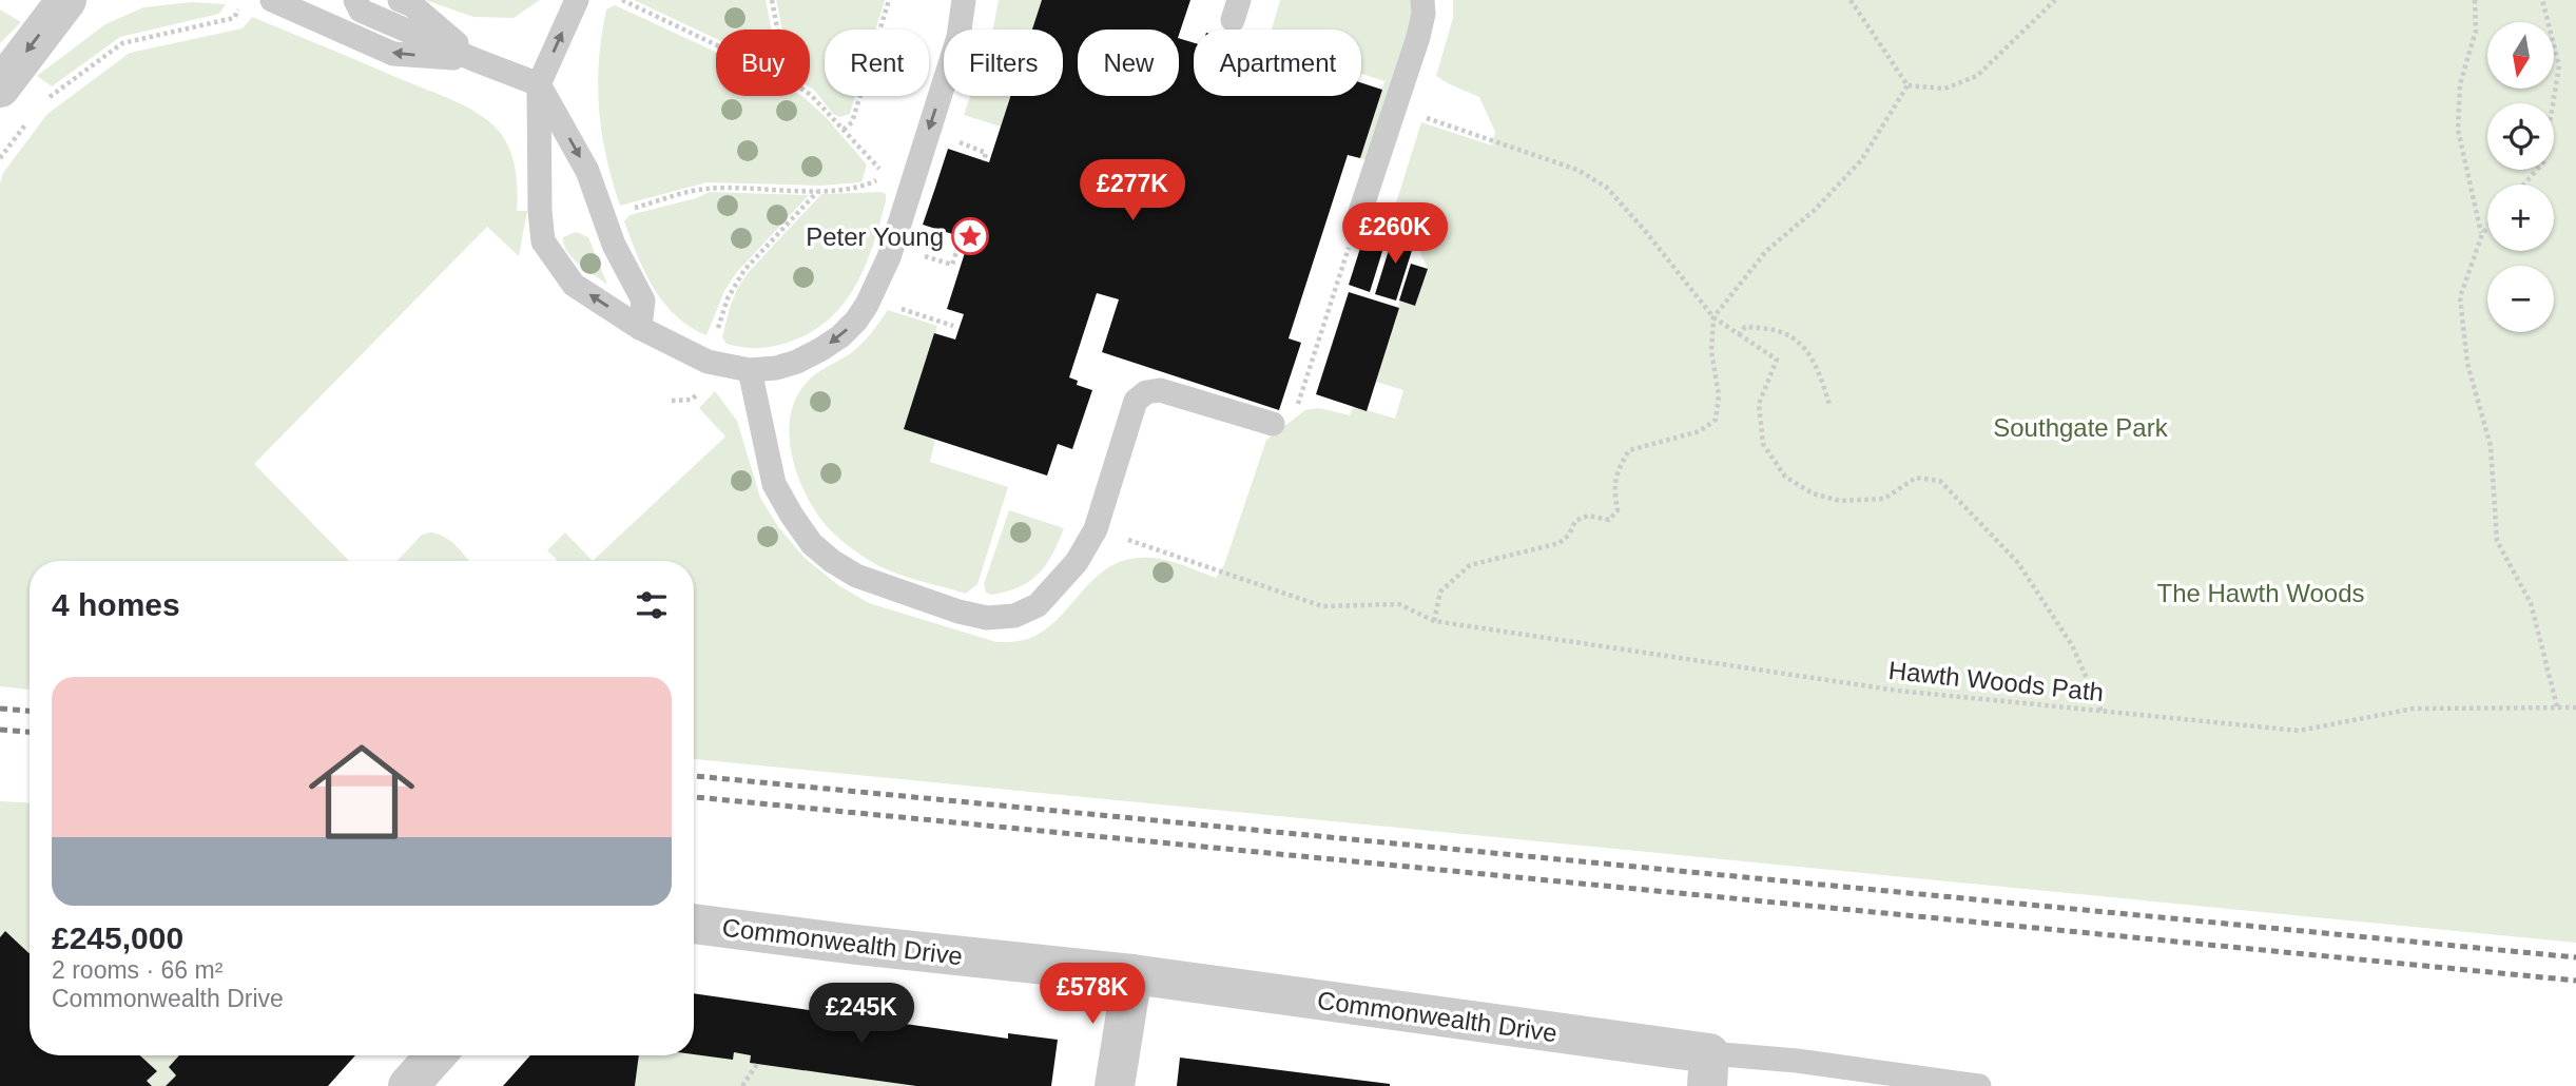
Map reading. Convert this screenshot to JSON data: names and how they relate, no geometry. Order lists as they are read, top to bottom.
{
  "streets": {
    "street": ["Commonwealth Drive"],
    "path": ["Hawth Woods Path"]
  },
  "parks": ["Southgate Park", "The Hawth Woods"],
  "places": {
    "place": ["Peter Young"]
  },
  "north": "bottom",
  "page": {
    "map_buttons": ["+", "−"],
    "chip": [
      "Buy",
      "Rent",
      "Filters",
      "New",
      "Apartment"
    ],
    "price": [
      "£277K",
      "£260K",
      "£578K",
      "£245K"
    ],
    "heading": "4 homes",
    "list": [
      {
        "name": "£245,000",
        "note": "2 rooms · 66 m² · Commonwealth Drive"
      }
    ]
  }
}
